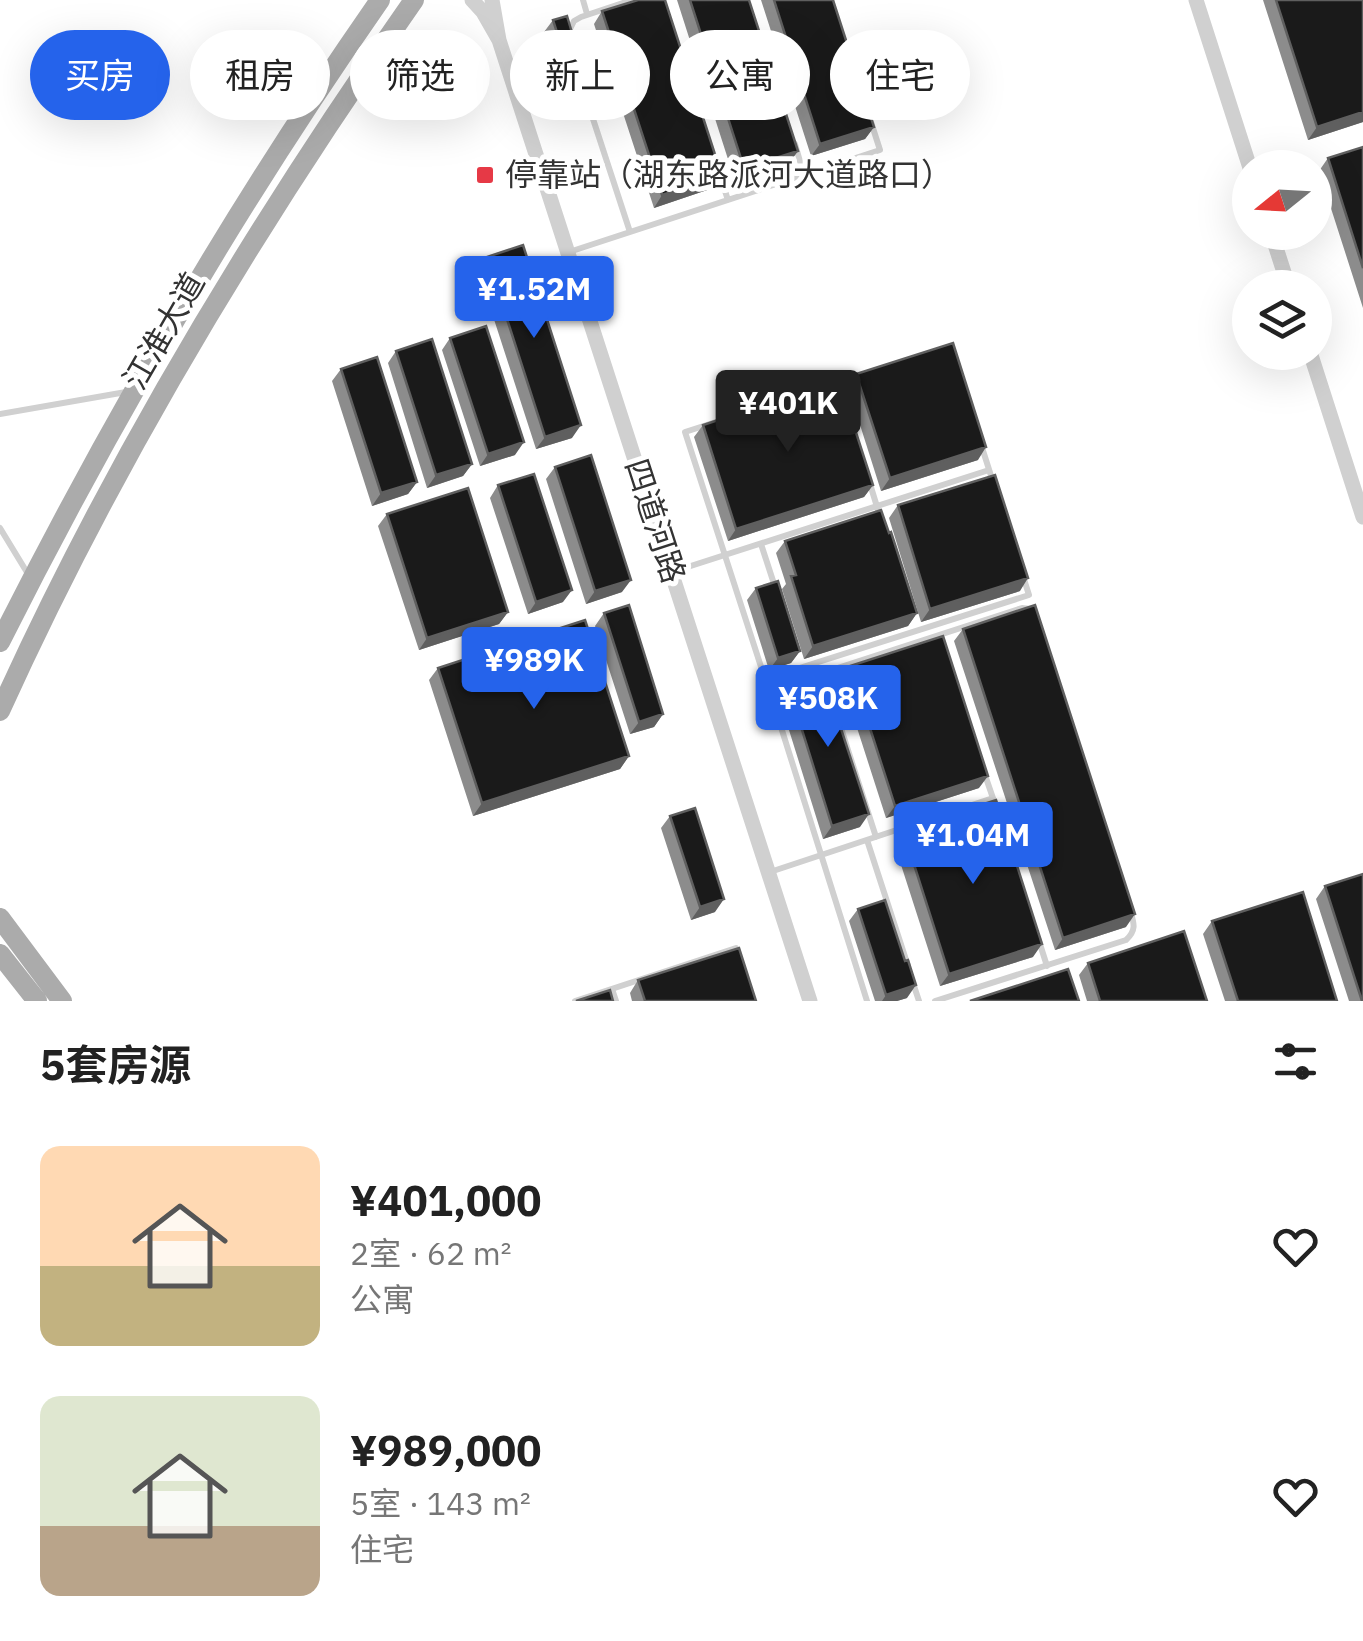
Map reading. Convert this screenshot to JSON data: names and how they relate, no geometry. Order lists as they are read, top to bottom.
{
  "streets": {
    "main road": ["江淮大道"],
    "street": ["四道河路"]
  },
  "places": {
    "transit": ["停靠站（湖东路派河大道路口）"]
  },
  "north": "left",
  "page": {
    "chip": [
      "买房",
      "租房",
      "筛选",
      "新上",
      "公寓",
      "住宅"
    ],
    "price": [
      "¥1.52M",
      "¥401K",
      "¥989K",
      "¥508K",
      "¥1.04M"
    ],
    "heading": "5套房源",
    "list": [
      {
        "name": "¥401,000",
        "note": "2室 · 62 m² · 公寓"
      },
      {
        "name": "¥989,000",
        "note": "5室 · 143 m² · 住宅"
      }
    ]
  }
}
